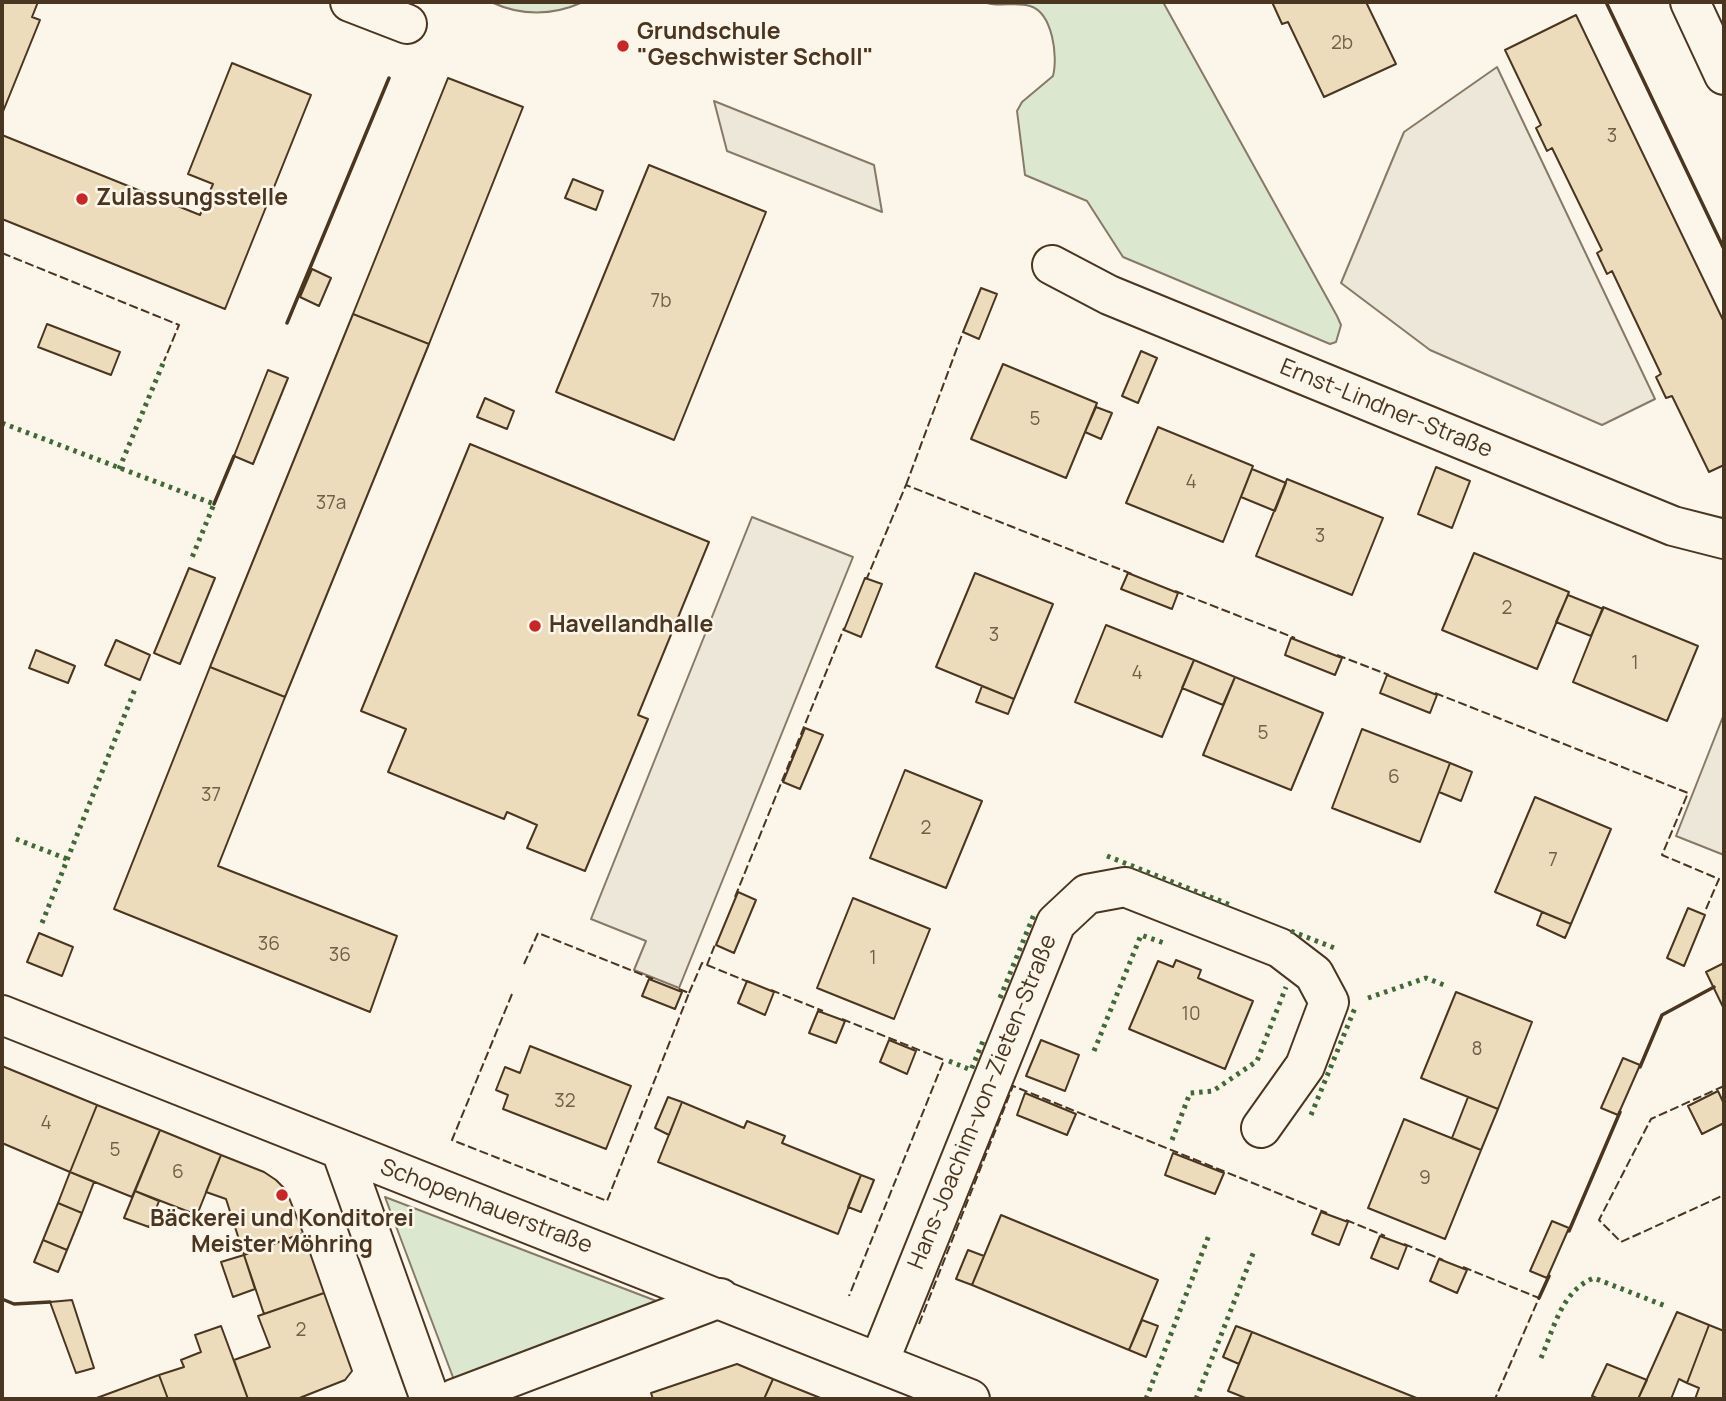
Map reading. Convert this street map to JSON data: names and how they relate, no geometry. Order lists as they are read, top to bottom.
{
  "streets": {
    "street": ["Ernst-Lindner-Straße", "Hans-Joachim-von-Zieten-Straße", "Schopenhauerstraße"]
  },
  "crossings": [
    ["Hans-Joachim-von-Zieten-Straße", "Schopenhauerstraße"]
  ],
  "places": [
    "Grundschule \"Geschwister Scholl\"",
    "Zulassungsstelle",
    "Havellandhalle",
    "Bäckerei und Konditorei Meister Möhring"
  ],
  "house_numbers": [
    "2b",
    "3",
    "7b",
    "5",
    "4",
    "37a",
    "3",
    "2",
    "3",
    "1",
    "4",
    "5",
    "6",
    "37",
    "2",
    "7",
    "36",
    "36",
    "1",
    "10",
    "8",
    "32",
    "4",
    "5",
    "6",
    "9",
    "2"
  ]
}
